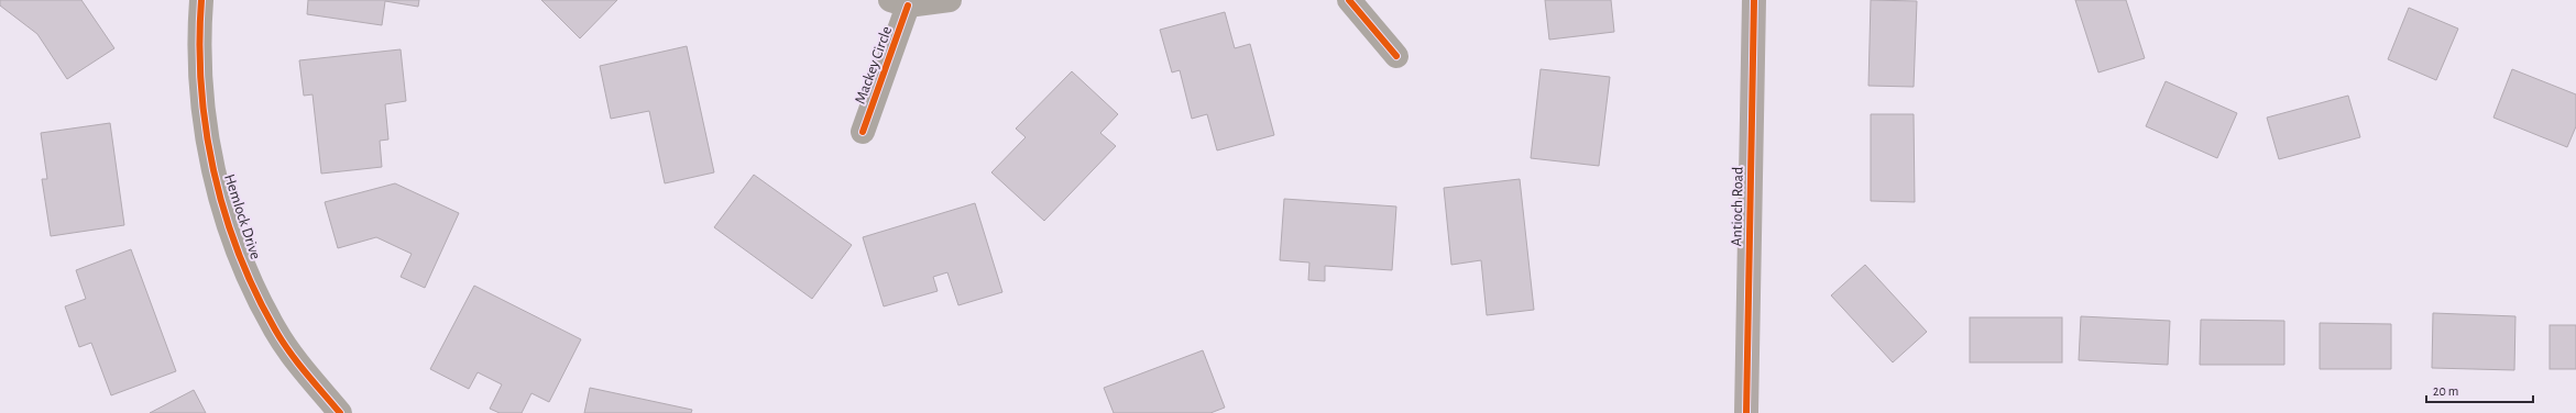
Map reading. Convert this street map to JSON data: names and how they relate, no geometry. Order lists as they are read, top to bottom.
{
  "streets": {
    "main road": ["Antioch Road"],
    "street": ["Mackey Circle", "Hemlock Drive"]
  },
  "scale_bar": "20 m"
}
